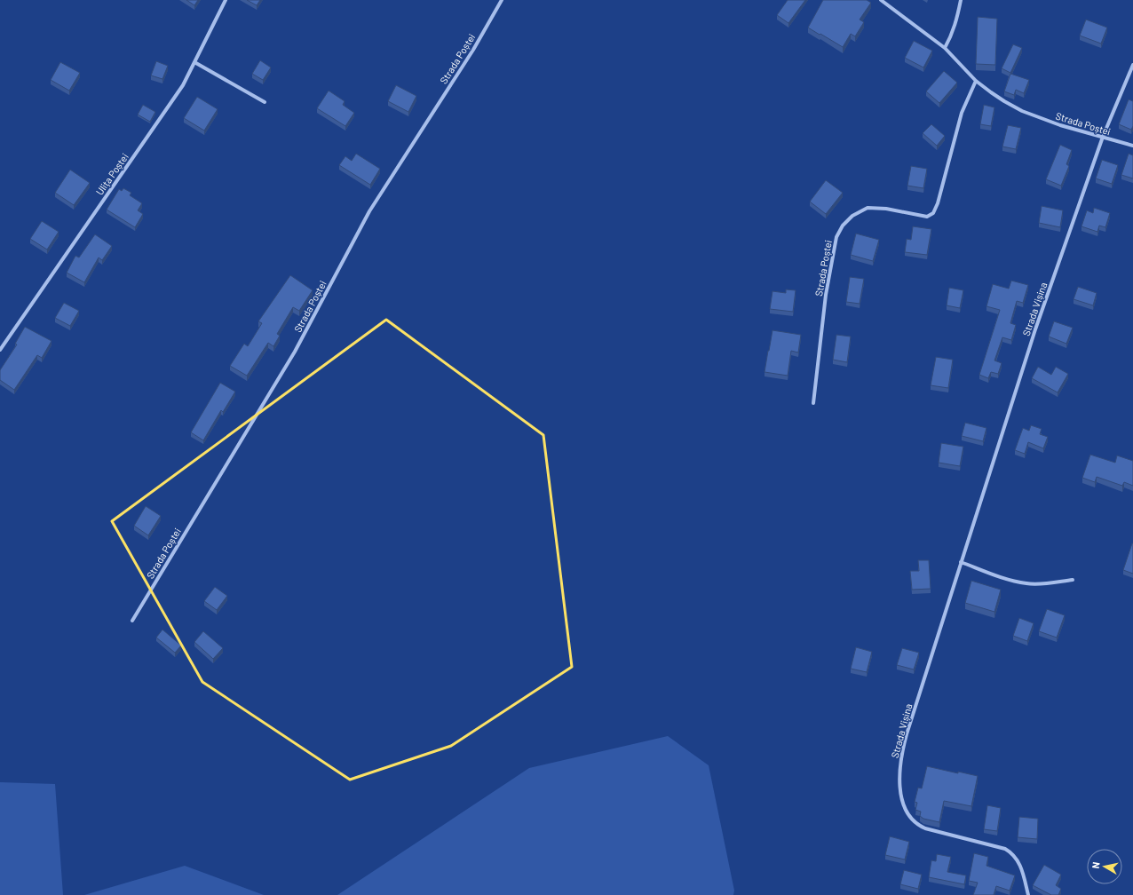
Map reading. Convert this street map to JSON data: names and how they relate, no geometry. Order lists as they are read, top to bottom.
{
  "streets": {
    "street": ["Strada Poștei", "Ulița Poștei", "Strada Vișina"]
  },
  "crossings": [
    ["Strada Poștei", "Strada Vișina"]
  ],
  "north": "left"
}
